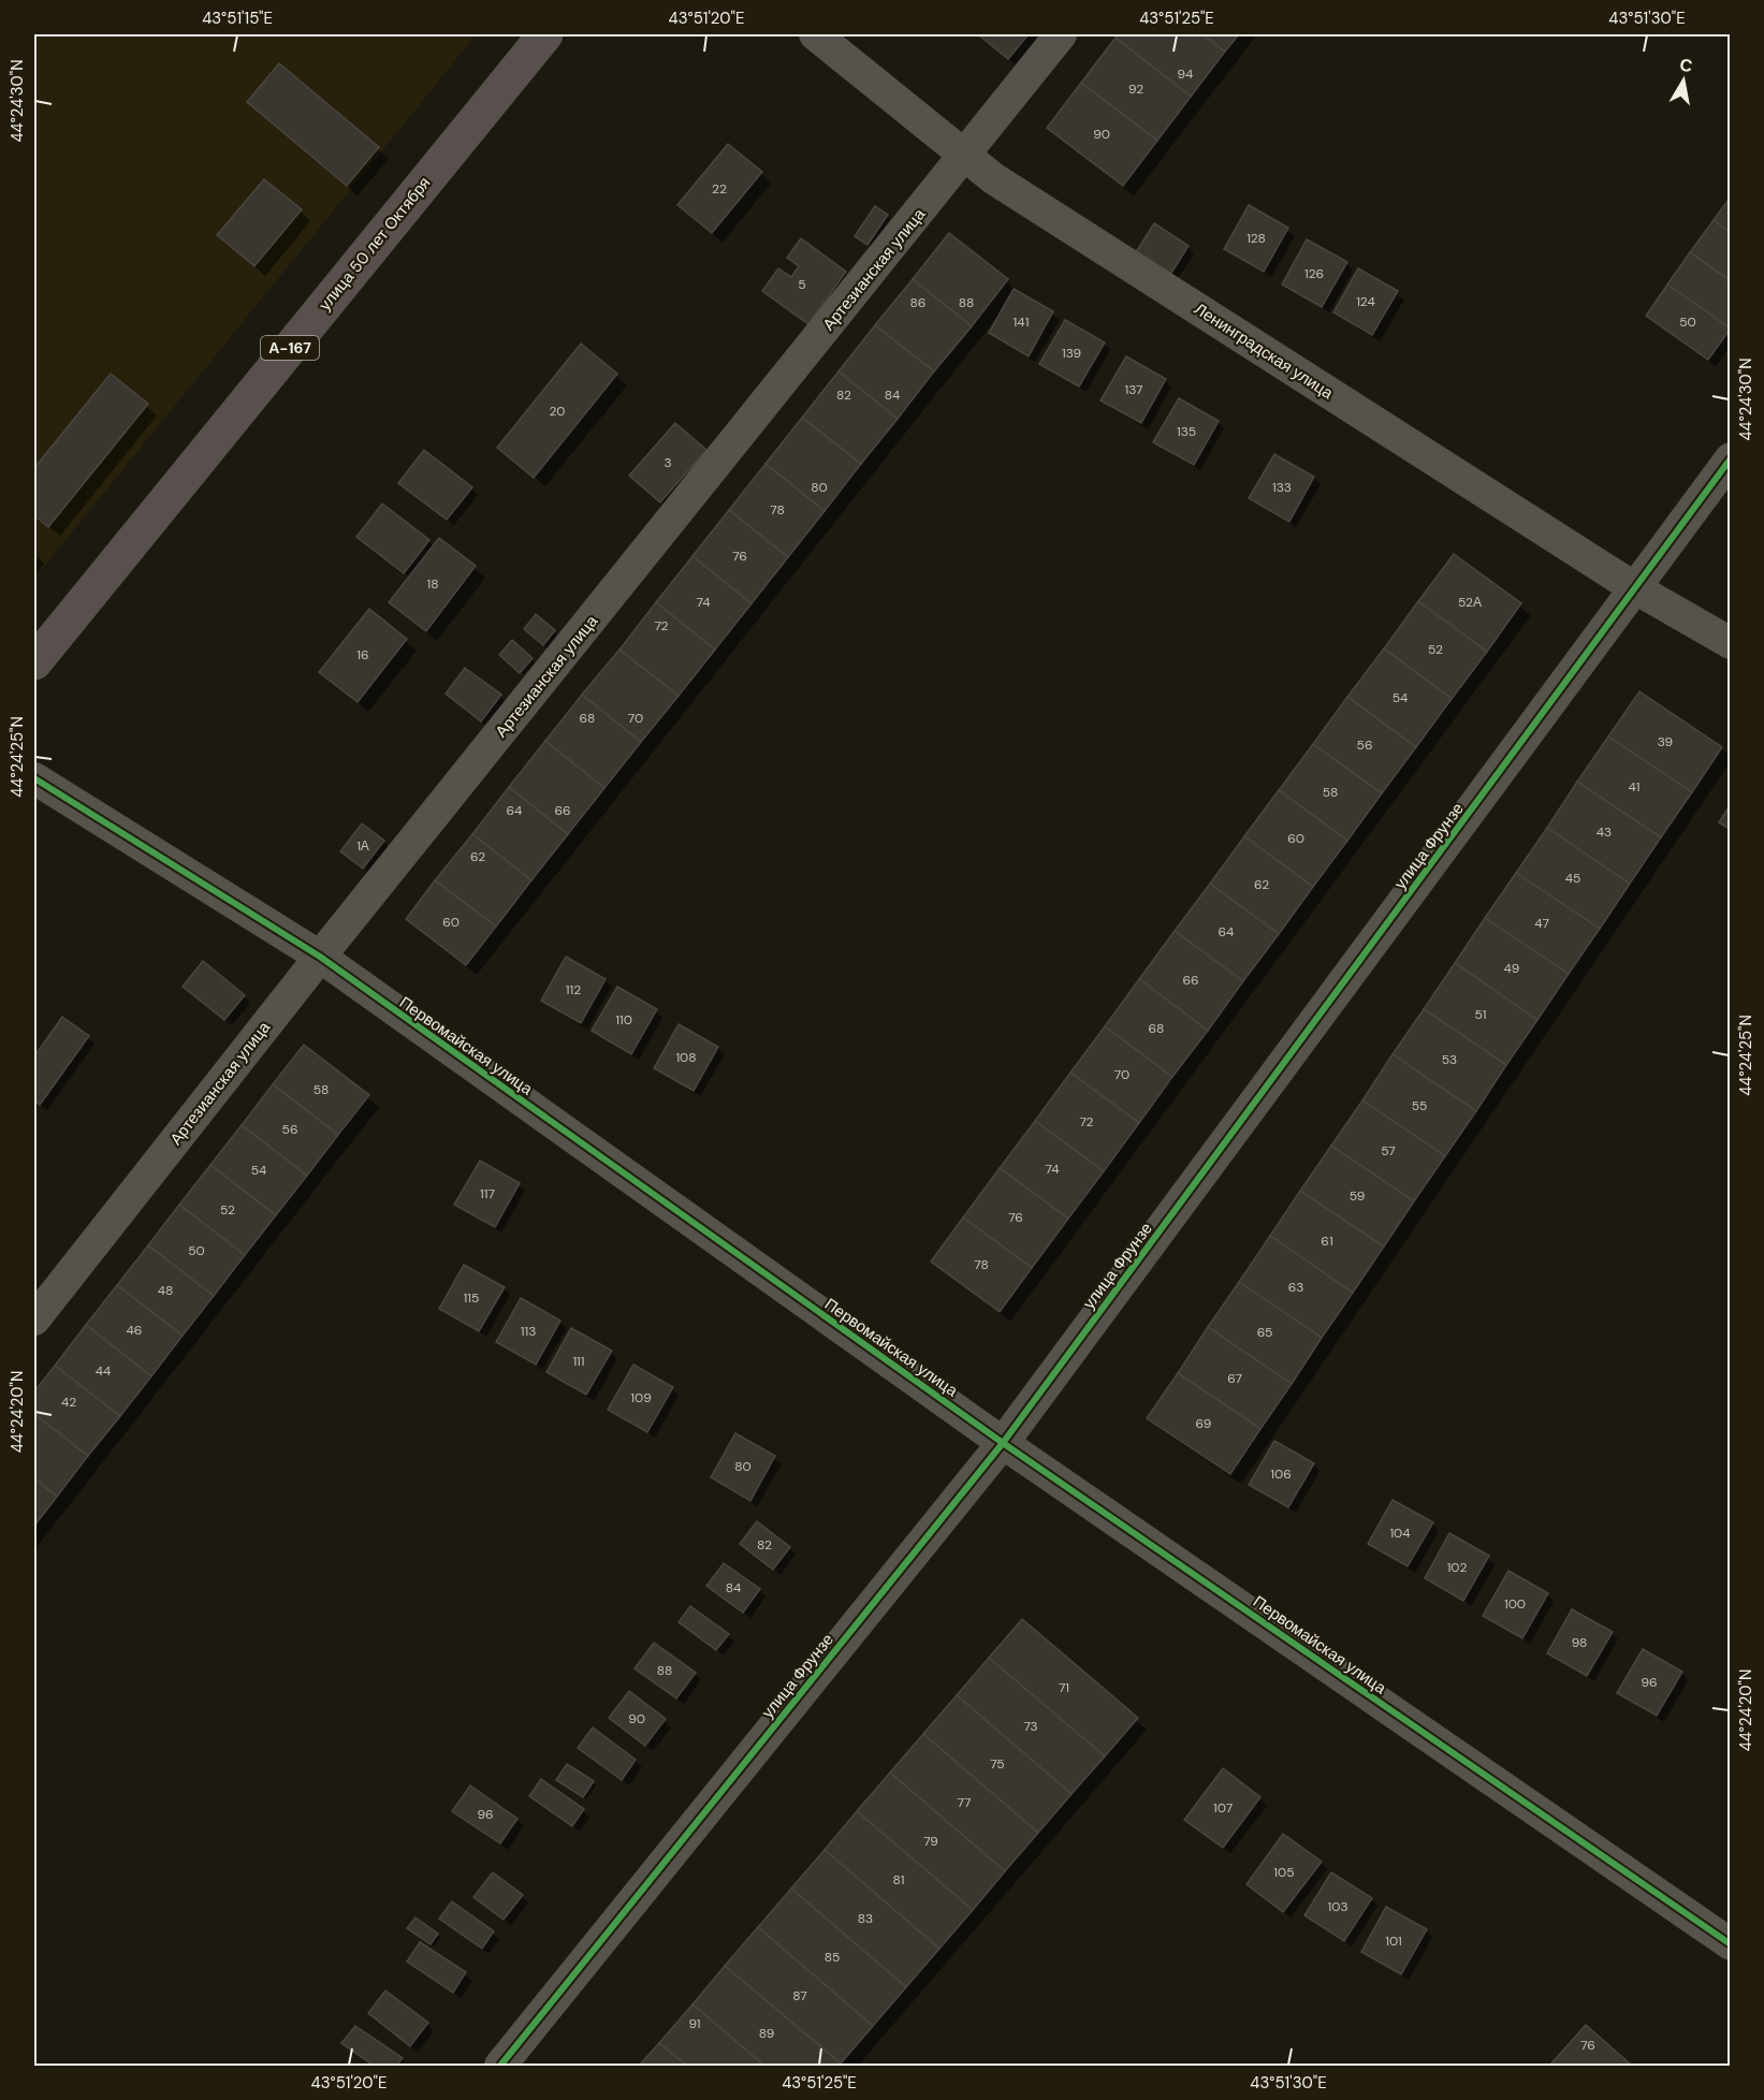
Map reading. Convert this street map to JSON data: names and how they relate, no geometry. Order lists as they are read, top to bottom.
{
  "streets": {
    "highway": ["улица 50 лет Октября", "А-167"],
    "street": [
      "Артезианская улица",
      "Ленинградская улица",
      "улица Фрунзе",
      "Первомайская улица"
    ]
  },
  "crossings": [
    ["Артезианская улица", "Ленинградская улица"],
    ["Артезианская улица", "Первомайская улица"],
    ["Ленинградская улица", "улица Фрунзе"],
    ["улица Фрунзе", "Первомайская улица"]
  ],
  "house_numbers": [
    "94",
    "92",
    "90",
    "22",
    "128",
    "126",
    "5",
    "124",
    "86",
    "88",
    "141",
    "50",
    "139",
    "137",
    "82",
    "84",
    "20",
    "135",
    "3",
    "80",
    "133",
    "78",
    "76",
    "18",
    "74",
    "52А",
    "72",
    "52",
    "16",
    "54",
    "68",
    "70",
    "39",
    "56",
    "41",
    "58",
    "64",
    "66",
    "43",
    "60",
    "1А",
    "62",
    "45",
    "62",
    "60",
    "47",
    "64",
    "49",
    "66",
    "112",
    "51",
    "110",
    "68",
    "108",
    "53",
    "70",
    "58",
    "55",
    "72",
    "56",
    "57",
    "74",
    "54",
    "117",
    "59",
    "52",
    "76",
    "61",
    "50",
    "78",
    "63",
    "48",
    "115",
    "46",
    "113",
    "65",
    "111",
    "44",
    "67",
    "109",
    "42",
    "69",
    "80",
    "106",
    "104",
    "82",
    "102",
    "84",
    "100",
    "98",
    "88",
    "96",
    "71",
    "90",
    "73",
    "75",
    "77",
    "107",
    "96",
    "79",
    "105",
    "81",
    "103",
    "83",
    "101",
    "85",
    "87",
    "91",
    "89",
    "76"
  ],
  "north": "top",
  "coordinates": [
    "43°51'15\"E",
    "43°51'20\"E",
    "43°51'25\"E",
    "43°51'30\"E",
    "44°24'30\"N",
    "44°24'25\"N",
    "44°24'20\"N"
  ]
}
